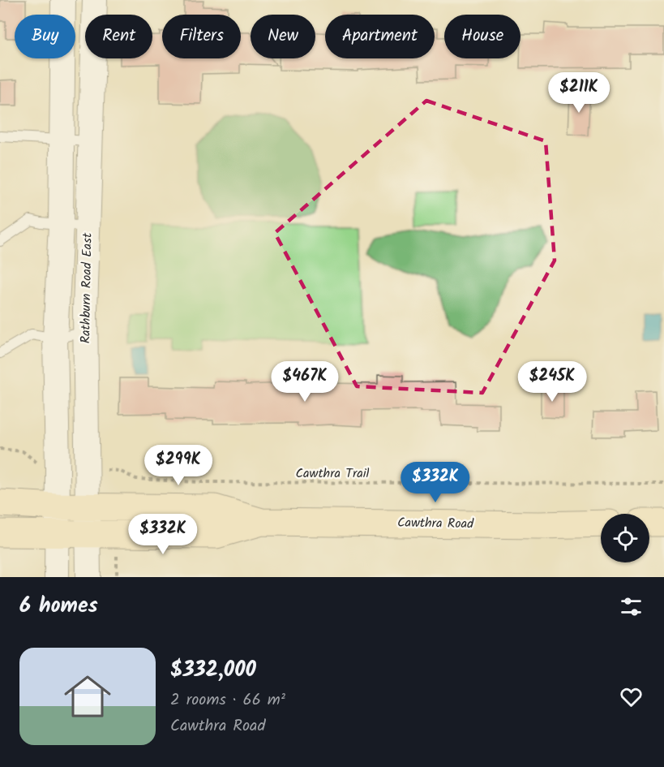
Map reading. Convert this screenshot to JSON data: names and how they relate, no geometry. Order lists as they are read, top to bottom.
{
  "streets": {
    "main road": ["Cawthra Road"],
    "street": ["Rathburn Road East"],
    "path": ["Cawthra Trail"]
  },
  "crossings": [
    ["Rathburn Road East", "Cawthra Road"]
  ],
  "page": {
    "chip": [
      "Buy",
      "Rent",
      "Filters",
      "New",
      "Apartment",
      "House"
    ],
    "price": [
      "$211K",
      "$467K",
      "$245K",
      "$299K",
      "$332K",
      "$332K"
    ],
    "heading": "6 homes",
    "list": [
      {
        "name": "$332,000",
        "note": "2 rooms · 66 m² · Cawthra Road"
      }
    ]
  }
}
